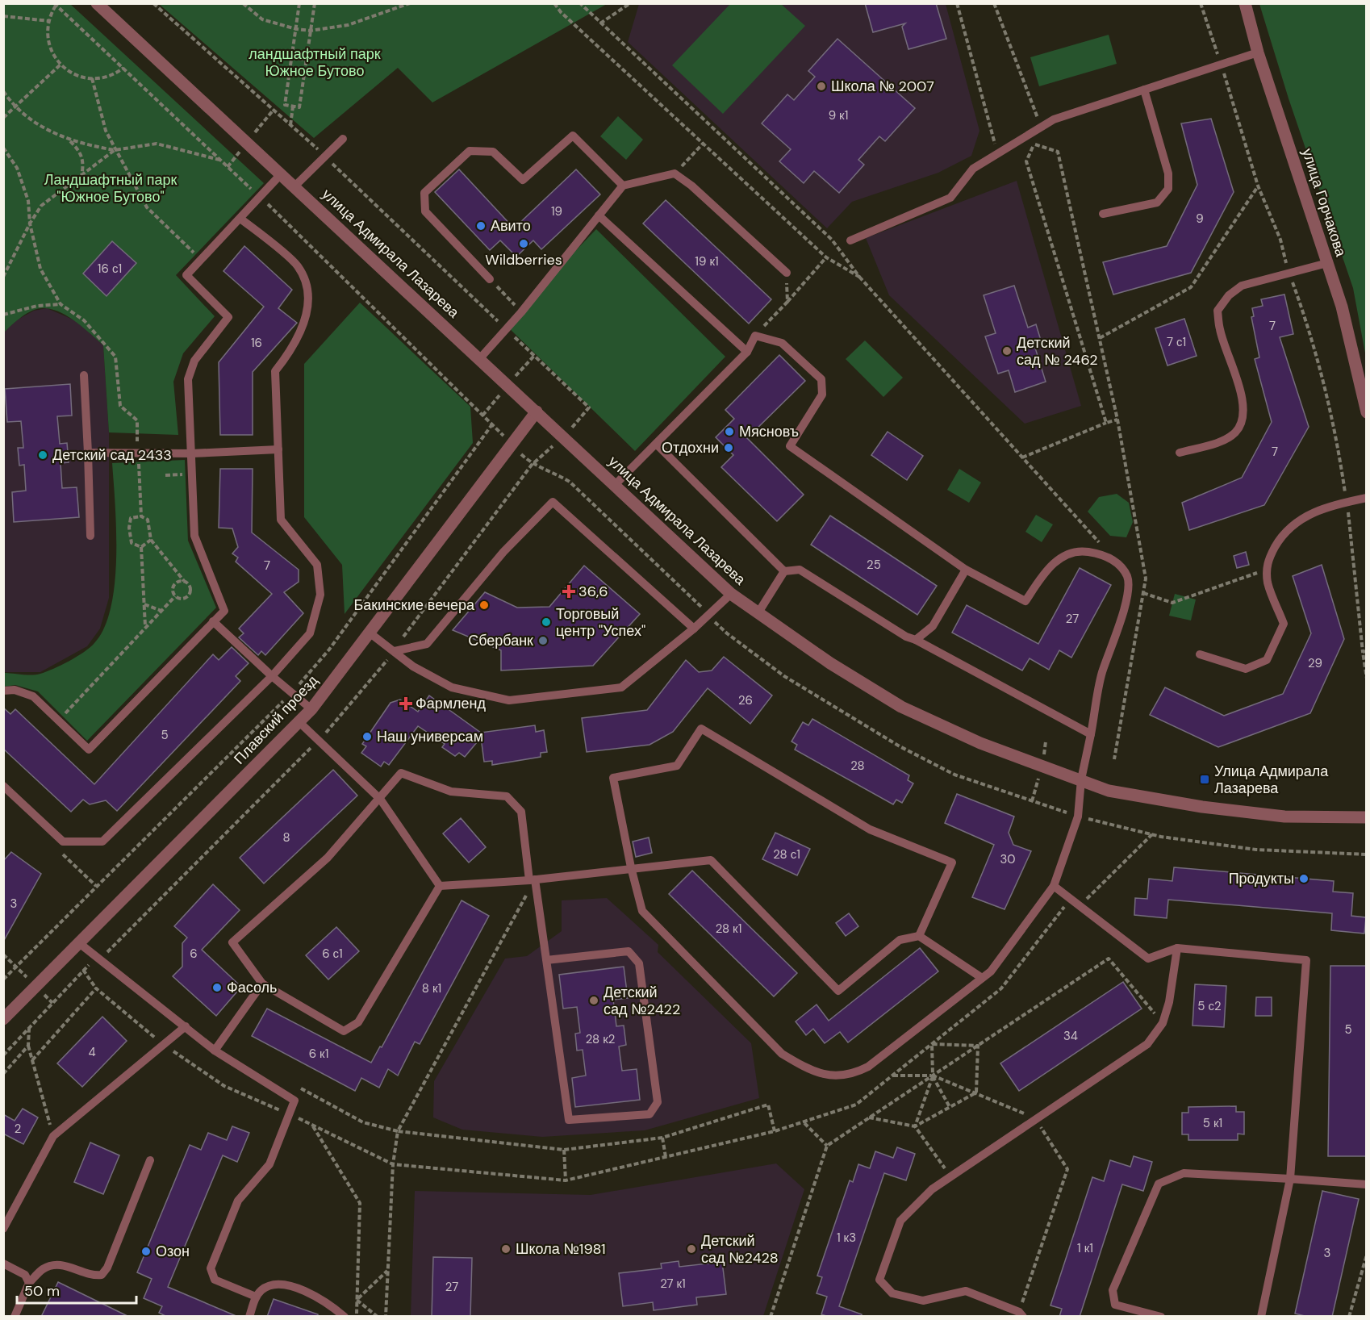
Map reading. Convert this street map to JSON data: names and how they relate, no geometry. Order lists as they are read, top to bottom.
{
  "streets": {
    "street": ["улица Горчакова", "улица Адмирала Лазарева", "Плавский проезд"]
  },
  "crossings": [
    ["улица Адмирала Лазарева", "Плавский проезд"]
  ],
  "parks": ["ландшафтный парк Южное Бутово", "Ландшафтный парк \"Южное Бутово\""],
  "places": {
    "other": [
      "Школа № 2007",
      "Авито",
      "Wildberries",
      "Детский сад № 2462",
      "Мясновъ",
      "Отдохни",
      "Детский сад 2433",
      "Бакинские вечера",
      "Торговый центр \"Успех\"",
      "Сбербанк",
      "Наш универсам",
      "Продукты",
      "Фасоль",
      "Детский сад №2422",
      "Школа №1981",
      "Детский сад №2428",
      "Озон"
    ],
    "health": ["36,6", "Фармленд"],
    "transit": ["Улица Адмирала Лазарева"]
  },
  "house_numbers": [
    "9 к1",
    "19",
    "9",
    "19 к1",
    "16 с1",
    "7",
    "7 с1",
    "16",
    "7",
    "25",
    "7",
    "27",
    "29",
    "26",
    "5",
    "28",
    "8",
    "28 с1",
    "30",
    "3",
    "28 к1",
    "6",
    "6 с1",
    "8 к1",
    "5 с2",
    "5",
    "34",
    "28 к2",
    "4",
    "6 к1",
    "5 к1",
    "2",
    "1 к3",
    "1 к1",
    "3",
    "27 к1",
    "27"
  ],
  "scale_bar": "50 m"
}
